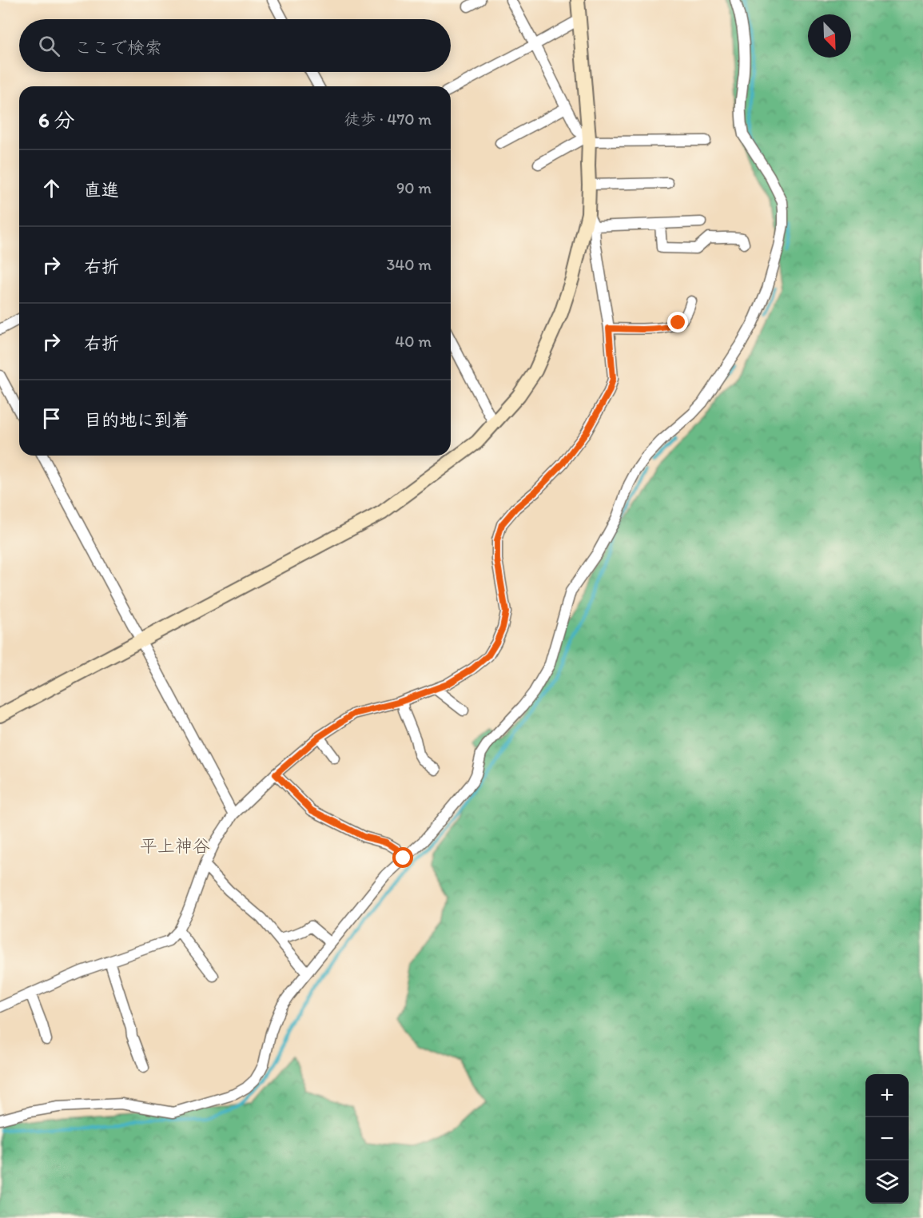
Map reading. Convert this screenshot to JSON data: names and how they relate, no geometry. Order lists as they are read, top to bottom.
{
  "districts": ["平上神谷"],
  "north": "bottom right",
  "page": {
    "search": "ここで検索",
    "heading": ["6 分", "徒歩 · 470 m"],
    "list": [
      ["直進", "90 m"],
      ["右折", "340 m"],
      ["右折", "40 m"],
      "目的地に到着"
    ],
    "map_buttons": ["+", "−"]
  }
}
